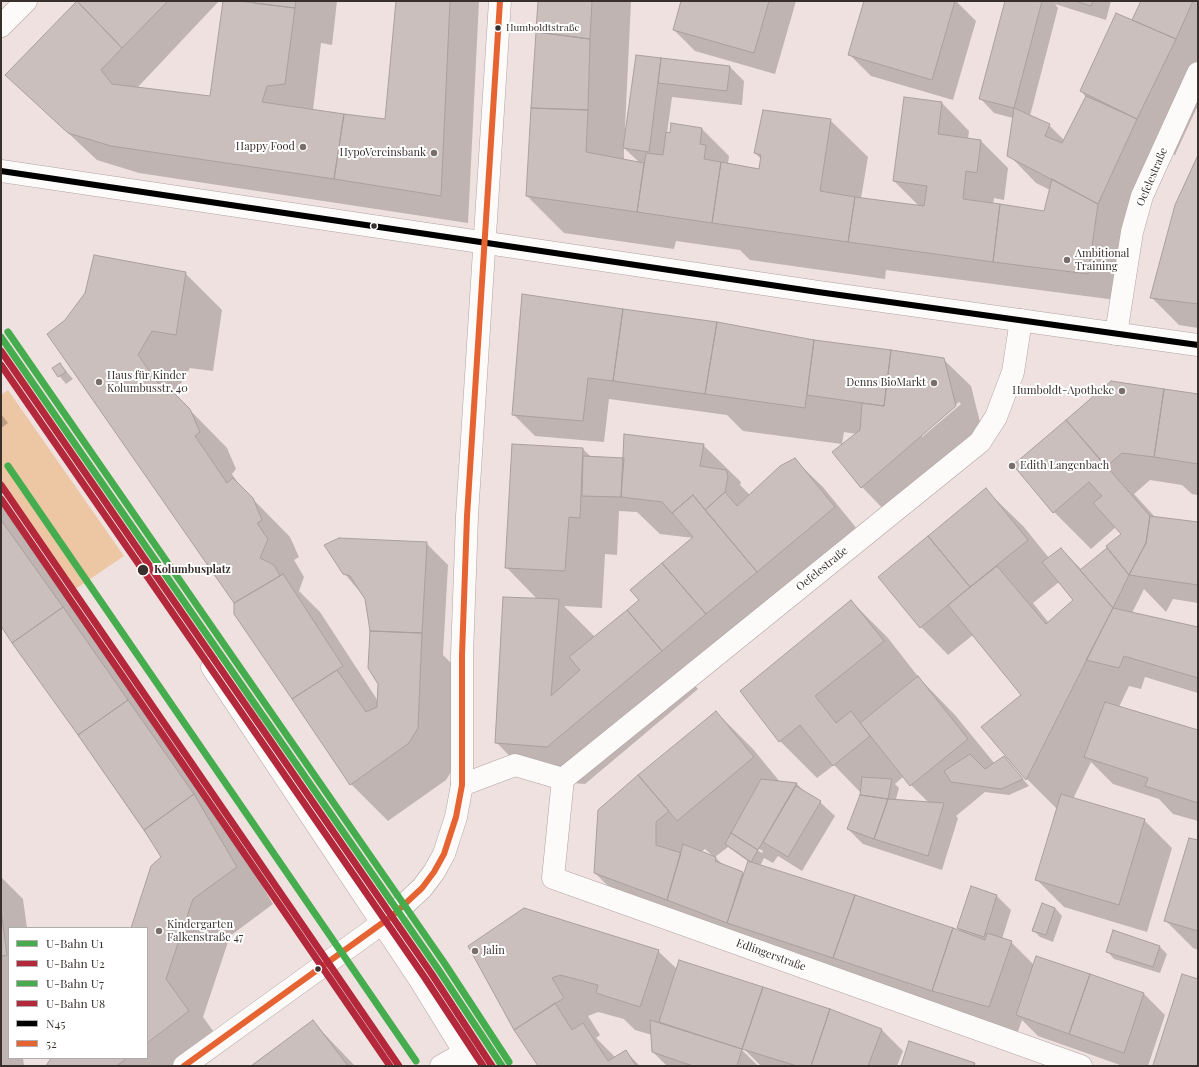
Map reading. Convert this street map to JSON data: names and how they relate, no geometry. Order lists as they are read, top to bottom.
{
  "streets": {
    "street": ["Oefelestraße", "Edlingerstraße"]
  },
  "crossings": [
    ["Oefelestraße", "Edlingerstraße"]
  ],
  "places": [
    "Humboldtstraße",
    "Happy Food",
    "HypoVereinsbank",
    "Ambitional Training",
    "Haus für Kinder Kolumbusstr. 40",
    "Denns BioMarkt",
    "Humboldt-Apotheke",
    "Edith Langenbach",
    "Kolumbusplatz",
    "Kindergarten Falkenstraße 47",
    "Jalin"
  ],
  "lines": [
    "transit line 52",
    "transit line N45",
    "metro line U7",
    "metro line U1",
    "metro line U2",
    "metro line U8"
  ],
  "legend": [
    "U-Bahn U1",
    "U-Bahn U2",
    "U-Bahn U7",
    "U-Bahn U8",
    "N45",
    "52"
  ]
}
